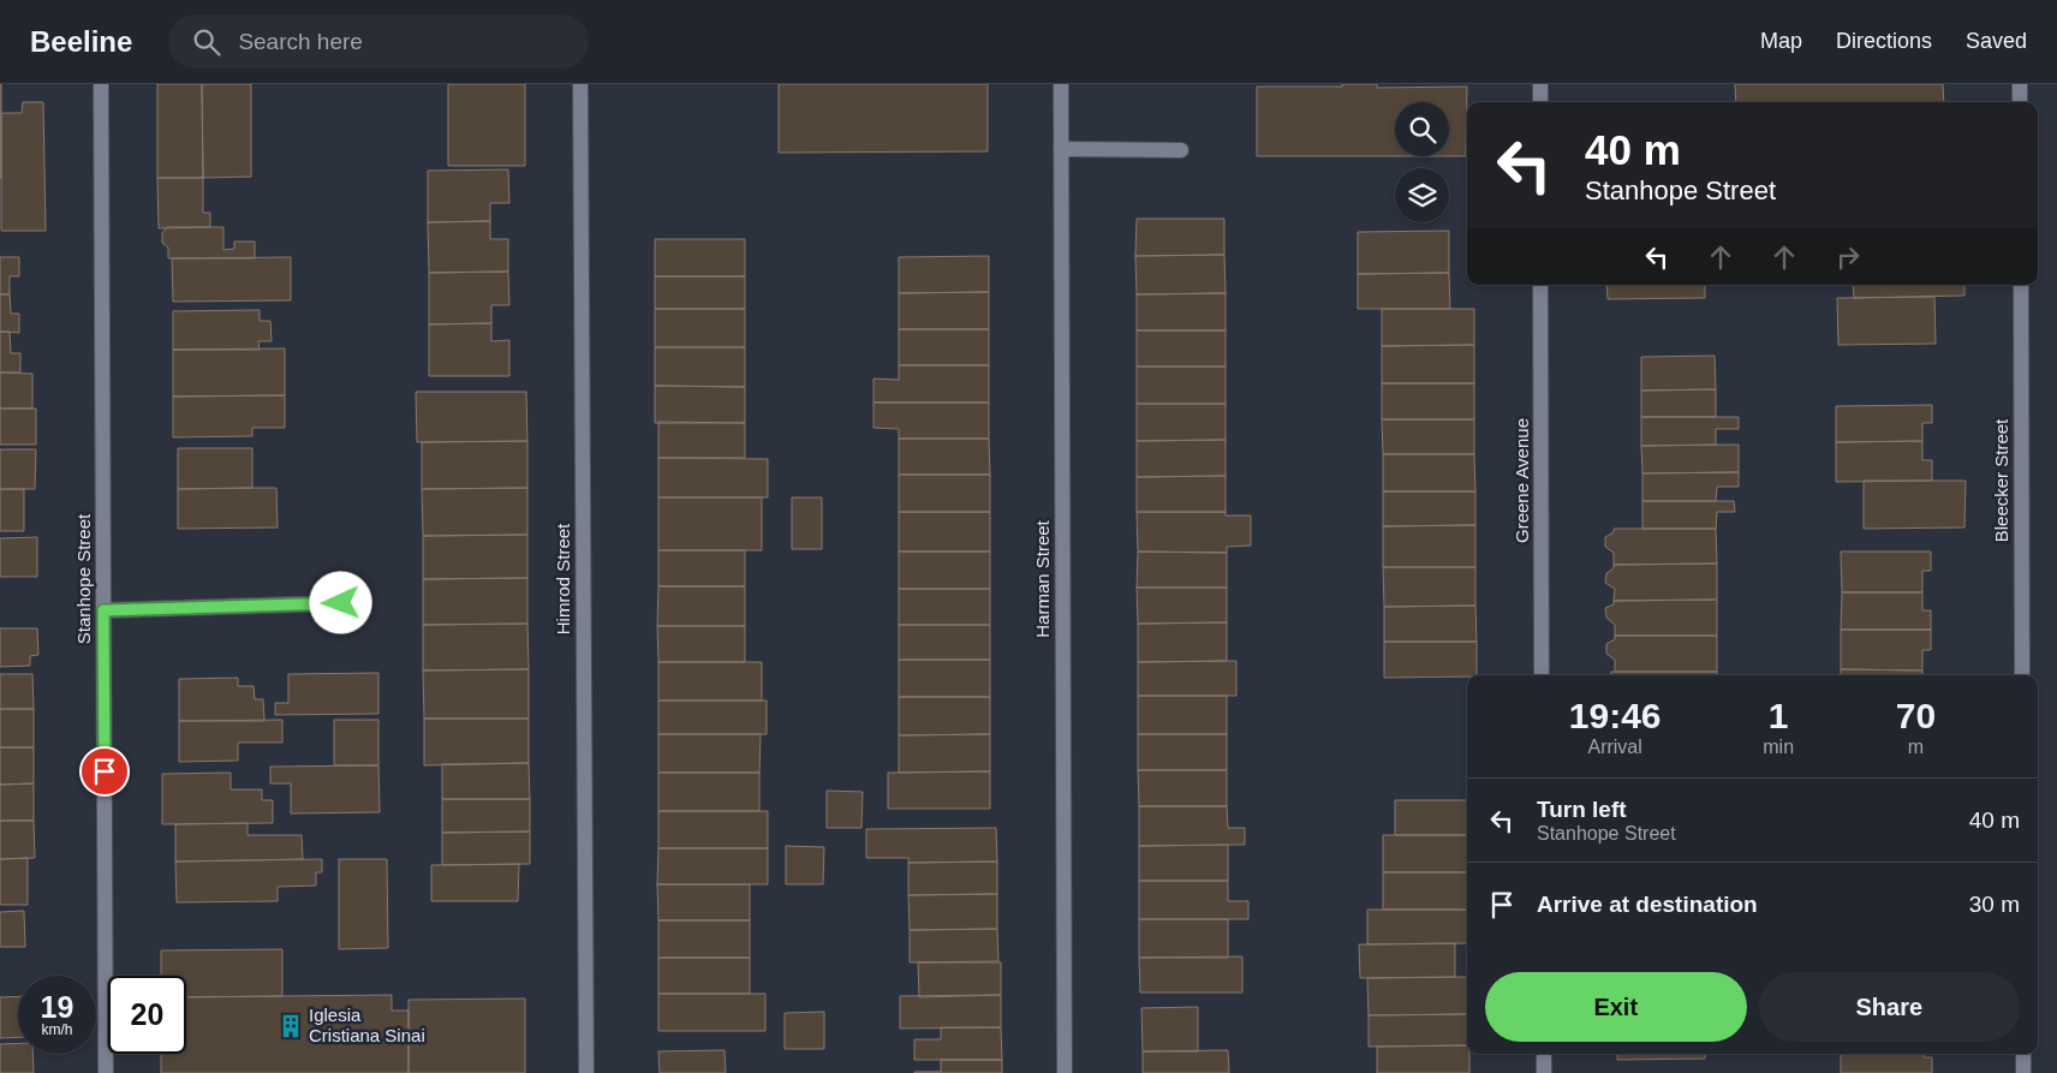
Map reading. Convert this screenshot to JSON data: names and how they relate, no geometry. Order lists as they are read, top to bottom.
{
  "streets": {
    "street": [
      "Greene Avenue",
      "Bleecker Street",
      "Stanhope Street",
      "Himrod Street",
      "Harman Street"
    ]
  },
  "places": {
    "building": ["Iglesia Cristiana Sinai"]
  },
  "page": {
    "header": "Beeline",
    "search": "Search here",
    "nav": ["Map", "Directions", "Saved"],
    "turn": ["40 m", "Stanhope Street"],
    "eta": [
      "19:46",
      "Arrival",
      "1",
      "min",
      "70",
      "m"
    ],
    "list": [
      {
        "name": "Turn left",
        "note": "Stanhope Street",
        "value": "40 m"
      },
      {
        "name": "Arrive at destination",
        "value": "30 m"
      }
    ],
    "buttons": ["Exit", "Share"],
    "speed": "19 km/h",
    "limit": "20"
  }
}
